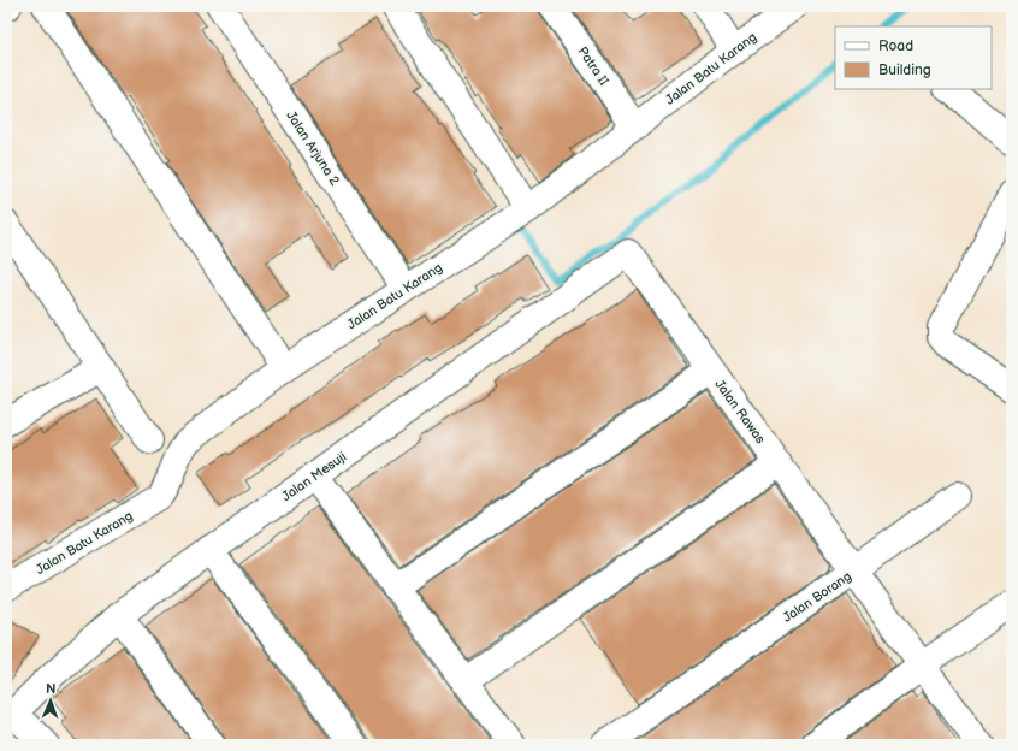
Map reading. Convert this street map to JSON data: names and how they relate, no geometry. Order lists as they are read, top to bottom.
{
  "streets": {
    "street": [
      "Patra II",
      "Jalan Batu Karang",
      "Jalan Arjuna 2",
      "Jalan Rawas",
      "Jalan Mesuji",
      "Jalan Borang"
    ]
  },
  "crossings": [
    ["Patra II", "Jalan Batu Karang"],
    ["Jalan Batu Karang", "Jalan Arjuna 2"],
    ["Jalan Rawas", "Jalan Mesuji"],
    ["Jalan Rawas", "Jalan Borang"]
  ],
  "legend": ["Road", "Building"],
  "north": "top"
}
